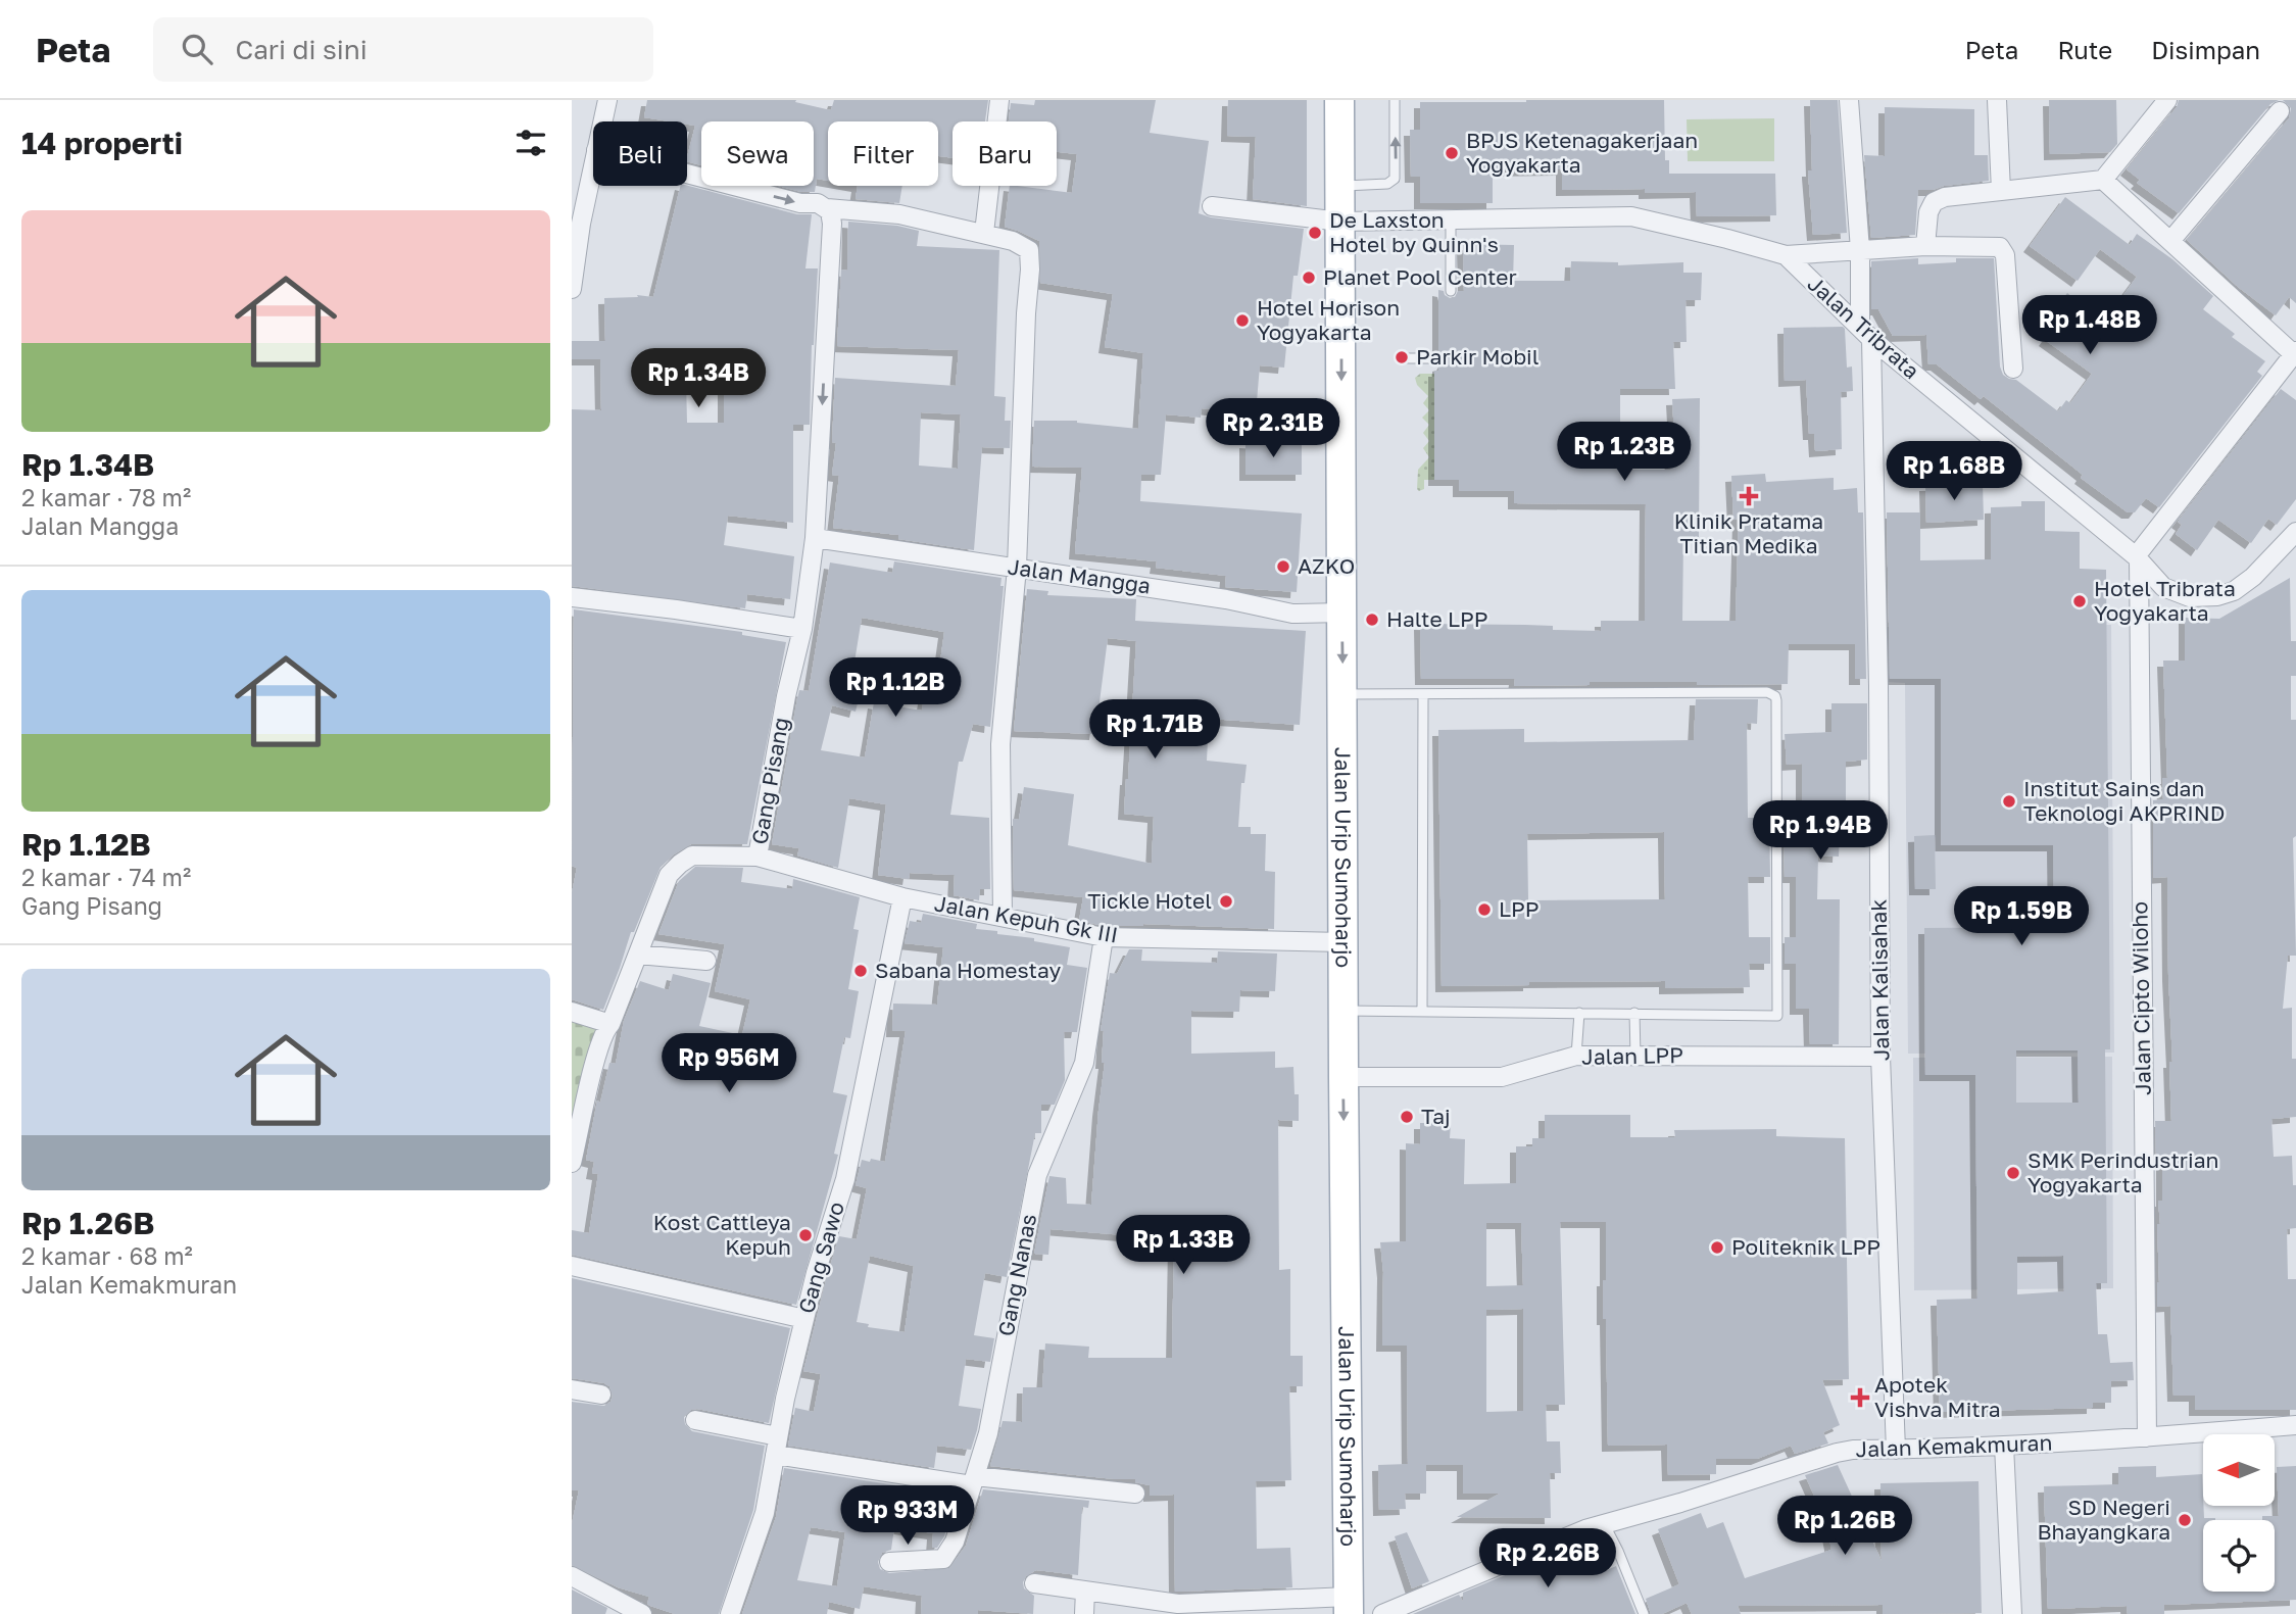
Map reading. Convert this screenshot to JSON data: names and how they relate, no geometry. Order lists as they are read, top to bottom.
{
  "streets": {
    "main road": ["Jalan Urip Sumoharjo"],
    "street": [
      "Jalan Tribrata",
      "Jalan Mangga",
      "Gang Pisang",
      "Jalan Kepuh Gk III",
      "Jalan Kalisahak",
      "Jalan Cipto Wiloho",
      "Jalan LPP",
      "Gang Sawo",
      "Gang Nanas",
      "Jalan Kemakmuran"
    ]
  },
  "crossings": [
    ["Jalan Tribrata", "Jalan Urip Sumoharjo"],
    ["Jalan Tribrata", "Jalan Kalisahak"],
    ["Jalan Tribrata", "Jalan Cipto Wiloho"],
    ["Jalan Mangga", "Gang Pisang"],
    ["Jalan Mangga", "Jalan Urip Sumoharjo"],
    ["Gang Pisang", "Jalan Kepuh Gk III"],
    ["Jalan Urip Sumoharjo", "Jalan Kepuh Gk III"],
    ["Jalan Urip Sumoharjo", "Jalan LPP"],
    ["Jalan Kepuh Gk III", "Gang Sawo"],
    ["Jalan Kepuh Gk III", "Gang Nanas"],
    ["Jalan Kalisahak", "Jalan LPP"],
    ["Jalan Kalisahak", "Jalan Kemakmuran"],
    ["Jalan Cipto Wiloho", "Jalan Kemakmuran"]
  ],
  "one_way": ["Gang Pisang", "Jalan Urip Sumoharjo"],
  "places": {
    "other": [
      "BPJS Ketenagakerjaan Yogyakarta",
      "De Laxston Hotel by Quinn's",
      "Planet Pool Center",
      "Hotel Horison Yogyakarta",
      "Parkir Mobil",
      "AZKO",
      "Hotel Tribrata Yogyakarta",
      "Halte LPP",
      "Institut Sains dan Teknologi AKPRIND",
      "Tickle Hotel",
      "LPP",
      "Sabana Homestay",
      "Taj",
      "SMK Perindustrian Yogyakarta",
      "Kost Cattleya Kepuh",
      "Politeknik LPP",
      "SD Negeri Bhayangkara"
    ],
    "health": ["Klinik Pratama Titian Medika", "Apotek Vishva Mitra"]
  },
  "north": "left",
  "page": {
    "header": "Peta",
    "search": "Cari di sini",
    "nav": ["Peta", "Rute", "Disimpan"],
    "heading": "14 properti",
    "chip": [
      "Beli",
      "Sewa",
      "Filter",
      "Baru"
    ],
    "list": [
      {
        "name": "Rp 1.34B",
        "note": "2 kamar · 78 m² · Jalan Mangga"
      },
      {
        "name": "Rp 1.12B",
        "note": "2 kamar · 74 m² · Gang Pisang"
      },
      {
        "name": "Rp 1.26B",
        "note": "2 kamar · 68 m² · Jalan Kemakmuran"
      }
    ],
    "price": [
      "Rp 1.48B",
      "Rp 1.34B",
      "Rp 2.31B",
      "Rp 1.23B",
      "Rp 1.68B",
      "Rp 1.12B",
      "Rp 1.71B",
      "Rp 1.94B",
      "Rp 1.59B",
      "Rp 956M",
      "Rp 1.33B",
      "Rp 933M",
      "Rp 1.26B",
      "Rp 2.26B"
    ]
  }
}
